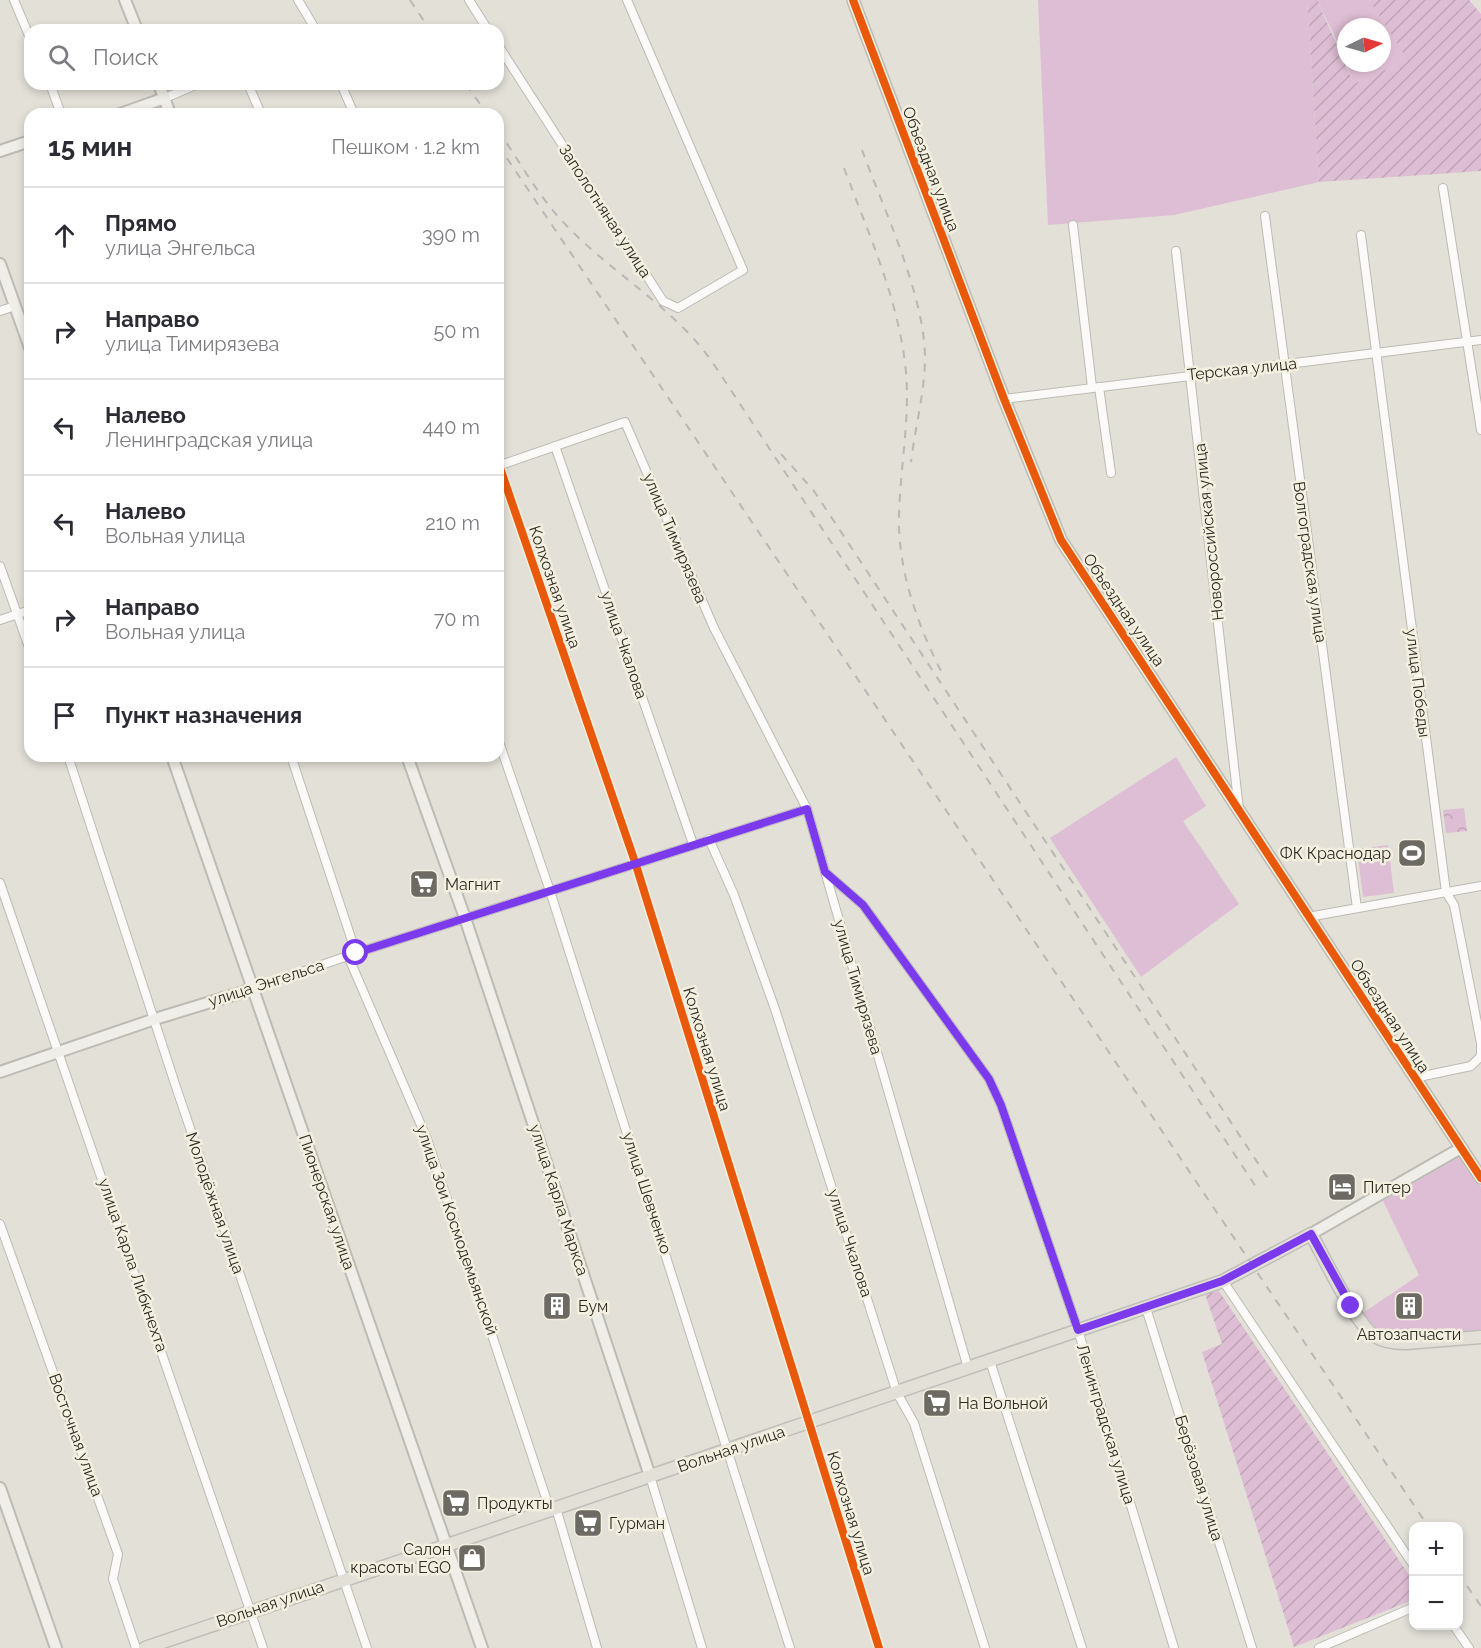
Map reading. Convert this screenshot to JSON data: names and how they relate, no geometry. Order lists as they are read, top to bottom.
{
  "streets": {
    "main road": ["Вольная улица"],
    "street": [
      "Объездная улица",
      "Заполотняная улица",
      "Терская улица",
      "Новороссийская улица",
      "улица Тимирязева",
      "Волгоградская улица",
      "Колхозная улица",
      "улица Чкалова",
      "улица Победы",
      "улица Энгельса",
      "улица Шевченко",
      "улица Карла Маркса",
      "Пионерская улица",
      "Молодёжная улица",
      "улица Зои Космодемьянской",
      "улица Карла Либкнехта",
      "Ленинградская улица",
      "Восточная улица",
      "Берёзовая улица"
    ]
  },
  "crossings": [
    ["Объездная улица", "Терская улица"],
    ["Объездная улица", "Новороссийская улица"],
    ["Объездная улица", "улица Победы"],
    ["Объездная улица", "Вольная улица"],
    ["Терская улица", "Новороссийская улица"],
    ["Терская улица", "Волгоградская улица"],
    ["Терская улица", "улица Победы"],
    ["улица Тимирязева", "улица Чкалова"],
    ["улица Тимирязева", "улица Энгельса"],
    ["улица Тимирязева", "Ленинградская улица"],
    ["улица Тимирязева", "Вольная улица"],
    ["Колхозная улица", "улица Энгельса"],
    ["Колхозная улица", "Вольная улица"],
    ["улица Чкалова", "улица Энгельса"],
    ["улица Чкалова", "Вольная улица"],
    ["улица Энгельса", "улица Шевченко"],
    ["улица Энгельса", "улица Карла Маркса"],
    ["улица Энгельса", "Пионерская улица"],
    ["улица Энгельса", "Молодёжная улица"],
    ["улица Энгельса", "улица Зои Космодемьянской"],
    ["улица Энгельса", "улица Карла Либкнехта"],
    ["улица Шевченко", "Вольная улица"],
    ["улица Карла Маркса", "Вольная улица"],
    ["Пионерская улица", "Вольная улица"],
    ["Молодёжная улица", "Вольная улица"],
    ["улица Зои Космодемьянской", "Вольная улица"],
    ["улица Карла Либкнехта", "Вольная улица"],
    ["Ленинградская улица", "Вольная улица"],
    ["Вольная улица", "Берёзовая улица"]
  ],
  "places": {
    "sports": ["ФК Краснодар"],
    "supermarket": [
      "Магнит",
      "На Вольной",
      "Продукты",
      "Гурман"
    ],
    "hotel": ["Питер"],
    "building": ["Бум", "Автозапчасти"],
    "shop": ["Салон красоты EGO"]
  },
  "north": "right",
  "page": {
    "search": "Поиск",
    "heading": ["15 мин", "Пешком · 1.2 km"],
    "list": [
      ["Прямо", "улица Энгельса", "390 m"],
      ["Направо", "улица Тимирязева", "50 m"],
      ["Налево", "Ленинградская улица", "440 m"],
      ["Налево", "Вольная улица", "210 m"],
      ["Направо", "Вольная улица", "70 m"],
      "Пункт назначения"
    ],
    "map_buttons": ["+", "−"]
  }
}
